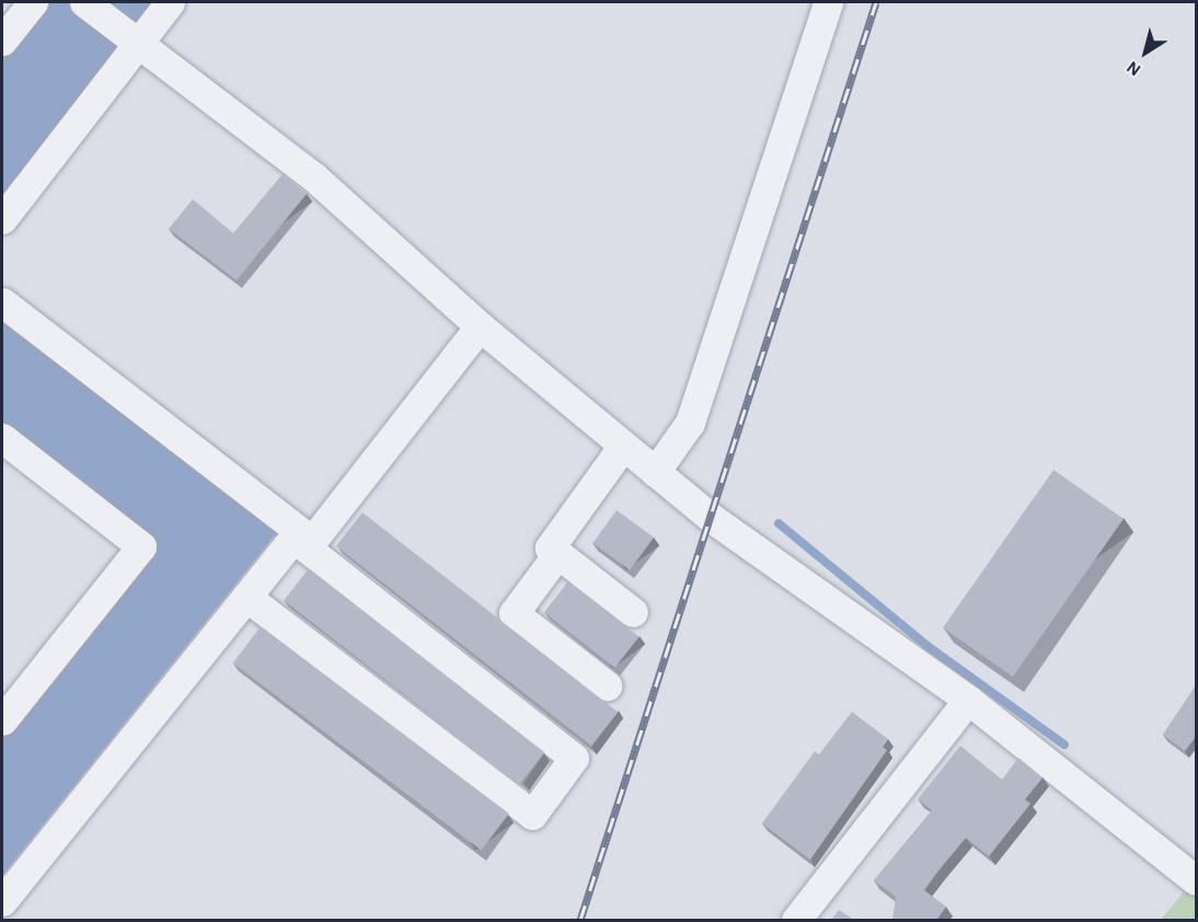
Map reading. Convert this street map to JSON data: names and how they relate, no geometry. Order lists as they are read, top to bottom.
{
  "north": "bottom left"
}
